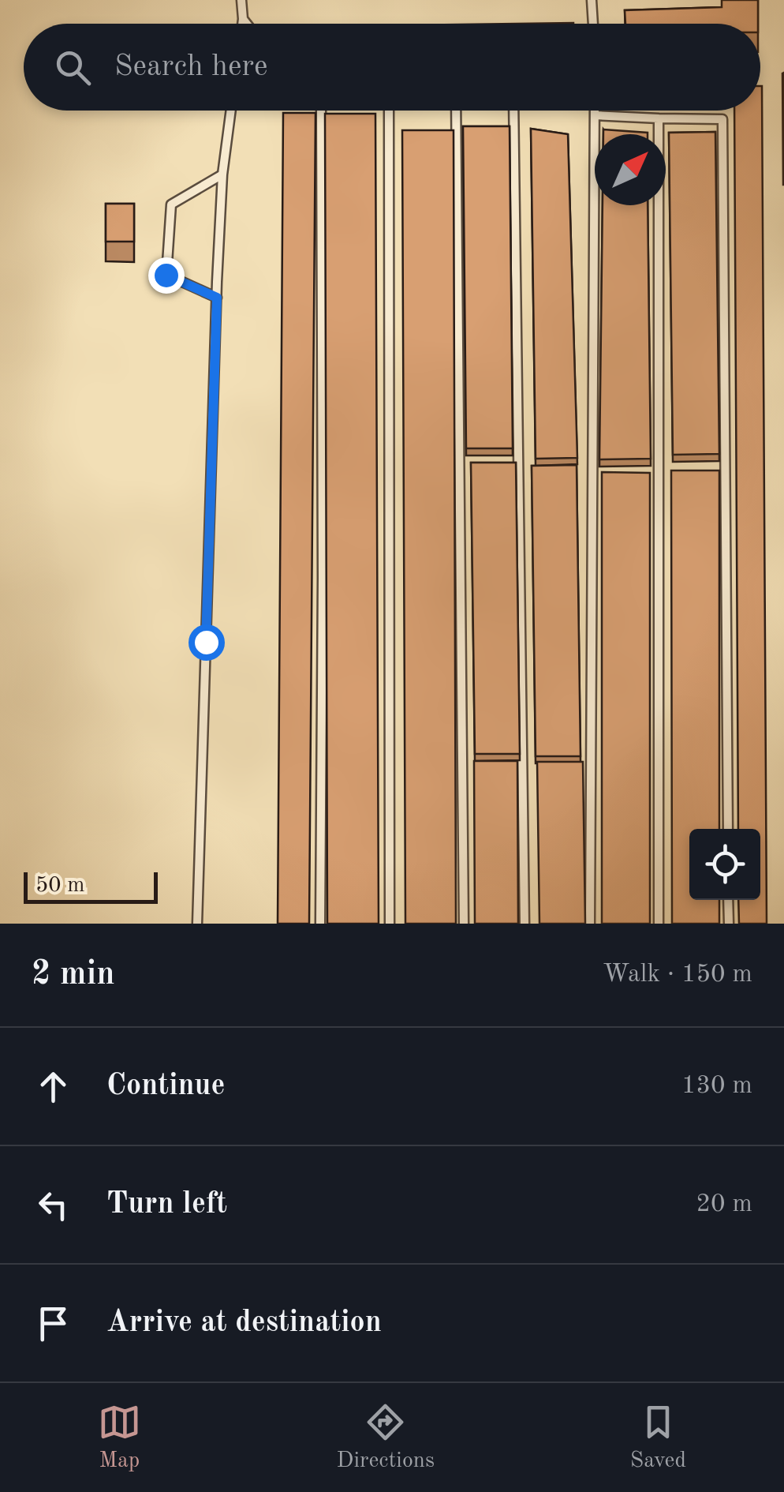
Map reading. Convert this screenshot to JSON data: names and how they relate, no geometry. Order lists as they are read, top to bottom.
{
  "scale_bar": "50 m",
  "north": "top right",
  "page": {
    "search": "Search here",
    "scale": "50 m",
    "heading": ["2 min", "Walk · 150 m"],
    "list": [
      ["Continue", "130 m"],
      ["Turn left", "20 m"],
      "Arrive at destination"
    ],
    "nav": ["Map", "Directions", "Saved"]
  }
}
